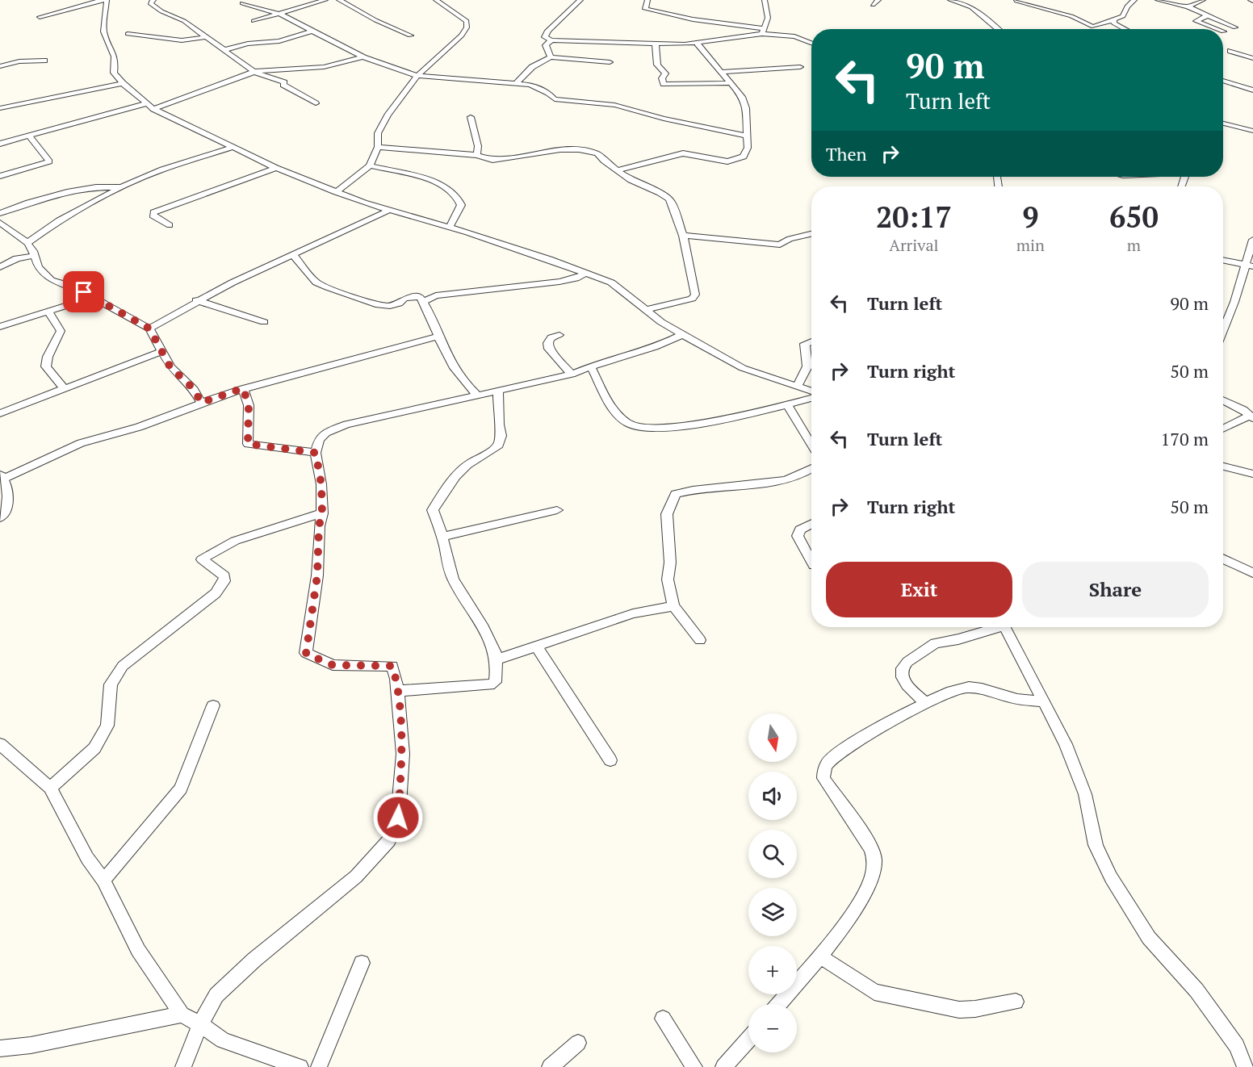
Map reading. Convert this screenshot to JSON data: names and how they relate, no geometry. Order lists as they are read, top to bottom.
{
  "north": "bottom",
  "page": {
    "turn": ["90 m", "Turn left"],
    "then": "Then",
    "eta": [
      "20:17",
      "Arrival",
      "9",
      "min",
      "650",
      "m"
    ],
    "list": [
      {
        "name": "Turn left",
        "value": "90 m"
      },
      {
        "name": "Turn right",
        "value": "50 m"
      },
      {
        "name": "Turn left",
        "value": "170 m"
      },
      {
        "name": "Turn right",
        "value": "50 m"
      }
    ],
    "buttons": ["Exit", "Share"],
    "map_buttons": ["+", "−"]
  }
}
